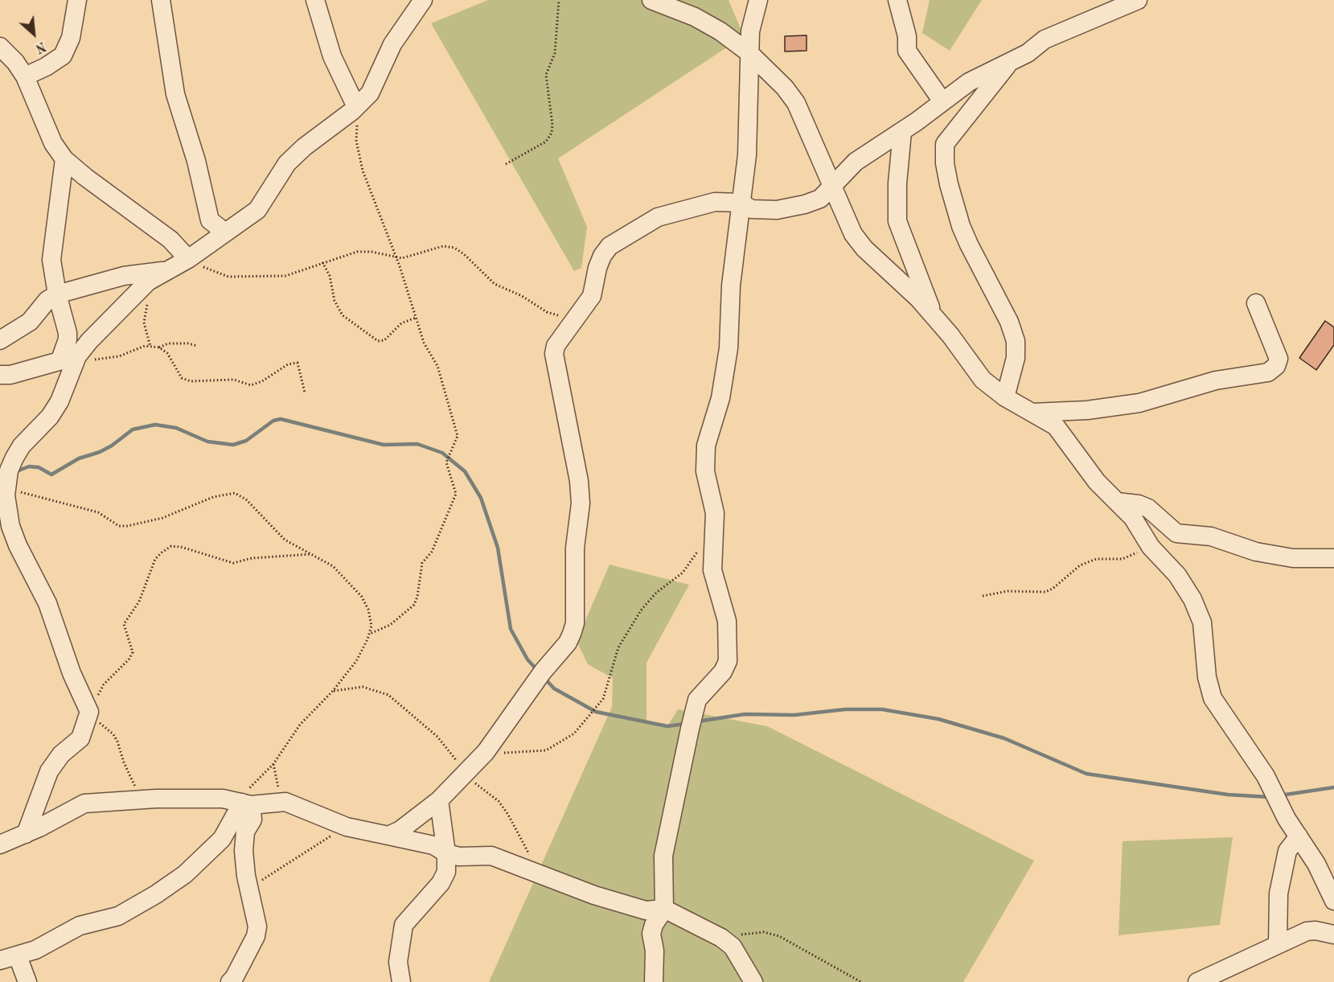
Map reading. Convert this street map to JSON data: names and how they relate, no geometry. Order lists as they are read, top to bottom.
{
  "north": "bottom right"
}
